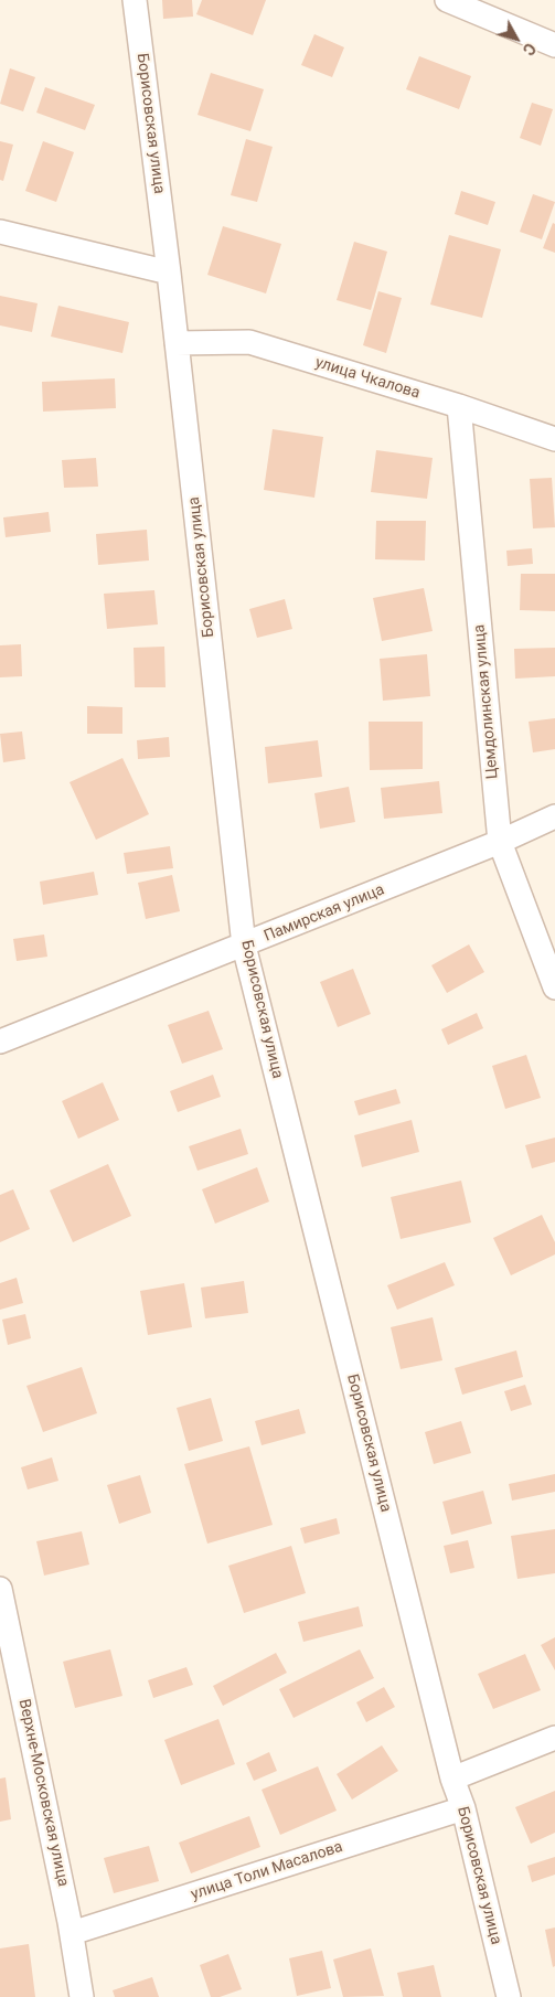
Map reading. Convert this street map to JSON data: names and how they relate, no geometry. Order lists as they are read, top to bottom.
{
  "streets": {
    "street": [
      "Борисовская улица",
      "улица Чкалова",
      "Цемдолинская улица",
      "Памирская улица",
      "Верхне-Московская улица",
      "улица Толи Масалова"
    ]
  },
  "crossings": [
    ["Борисовская улица", "улица Чкалова"],
    ["Борисовская улица", "Памирская улица"],
    ["Борисовская улица", "улица Толи Масалова"],
    ["улица Чкалова", "Цемдолинская улица"],
    ["Цемдолинская улица", "Памирская улица"],
    ["Верхне-Московская улица", "улица Толи Масалова"]
  ],
  "north": "bottom right"
}
